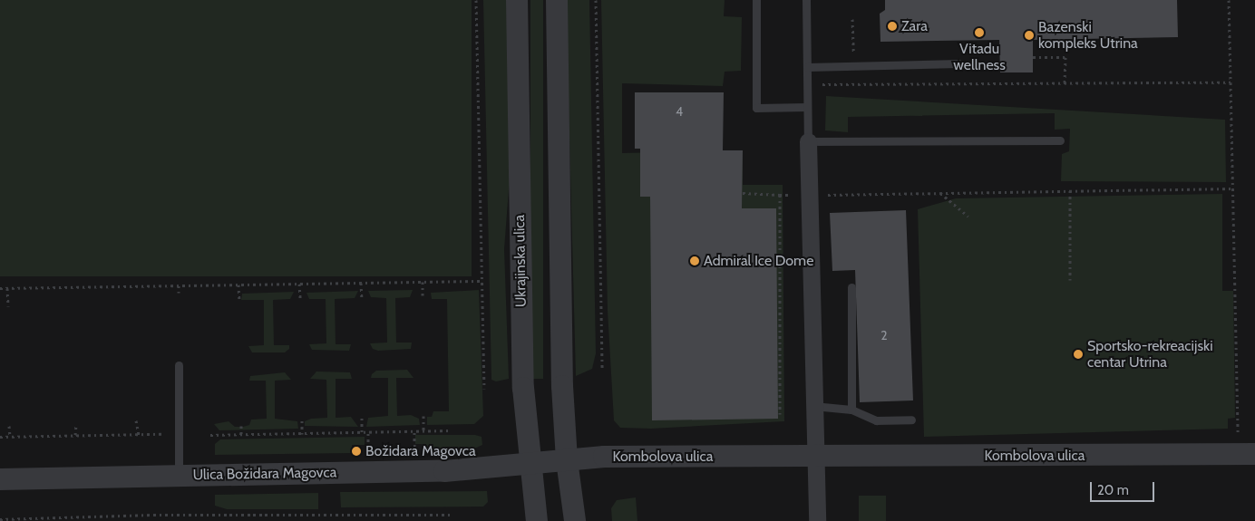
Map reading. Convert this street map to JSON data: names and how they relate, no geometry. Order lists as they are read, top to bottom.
{
  "streets": {
    "street": ["Ukrajinska ulica", "Kombolova ulica", "Ulica Božidara Magovca"]
  },
  "crossings": [
    ["Ukrajinska ulica", "Kombolova ulica"],
    ["Ukrajinska ulica", "Ulica Božidara Magovca"],
    ["Kombolova ulica", "Ulica Božidara Magovca"]
  ],
  "places": [
    "Zara",
    "Vitadu wellness",
    "Bazenski kompleks Utrina",
    "Admiral Ice Dome",
    "Sportsko-rekreacijski centar Utrina",
    "Božidara Magovca"
  ],
  "house_numbers": ["4", "2"],
  "scale_bar": "20 m"
}
